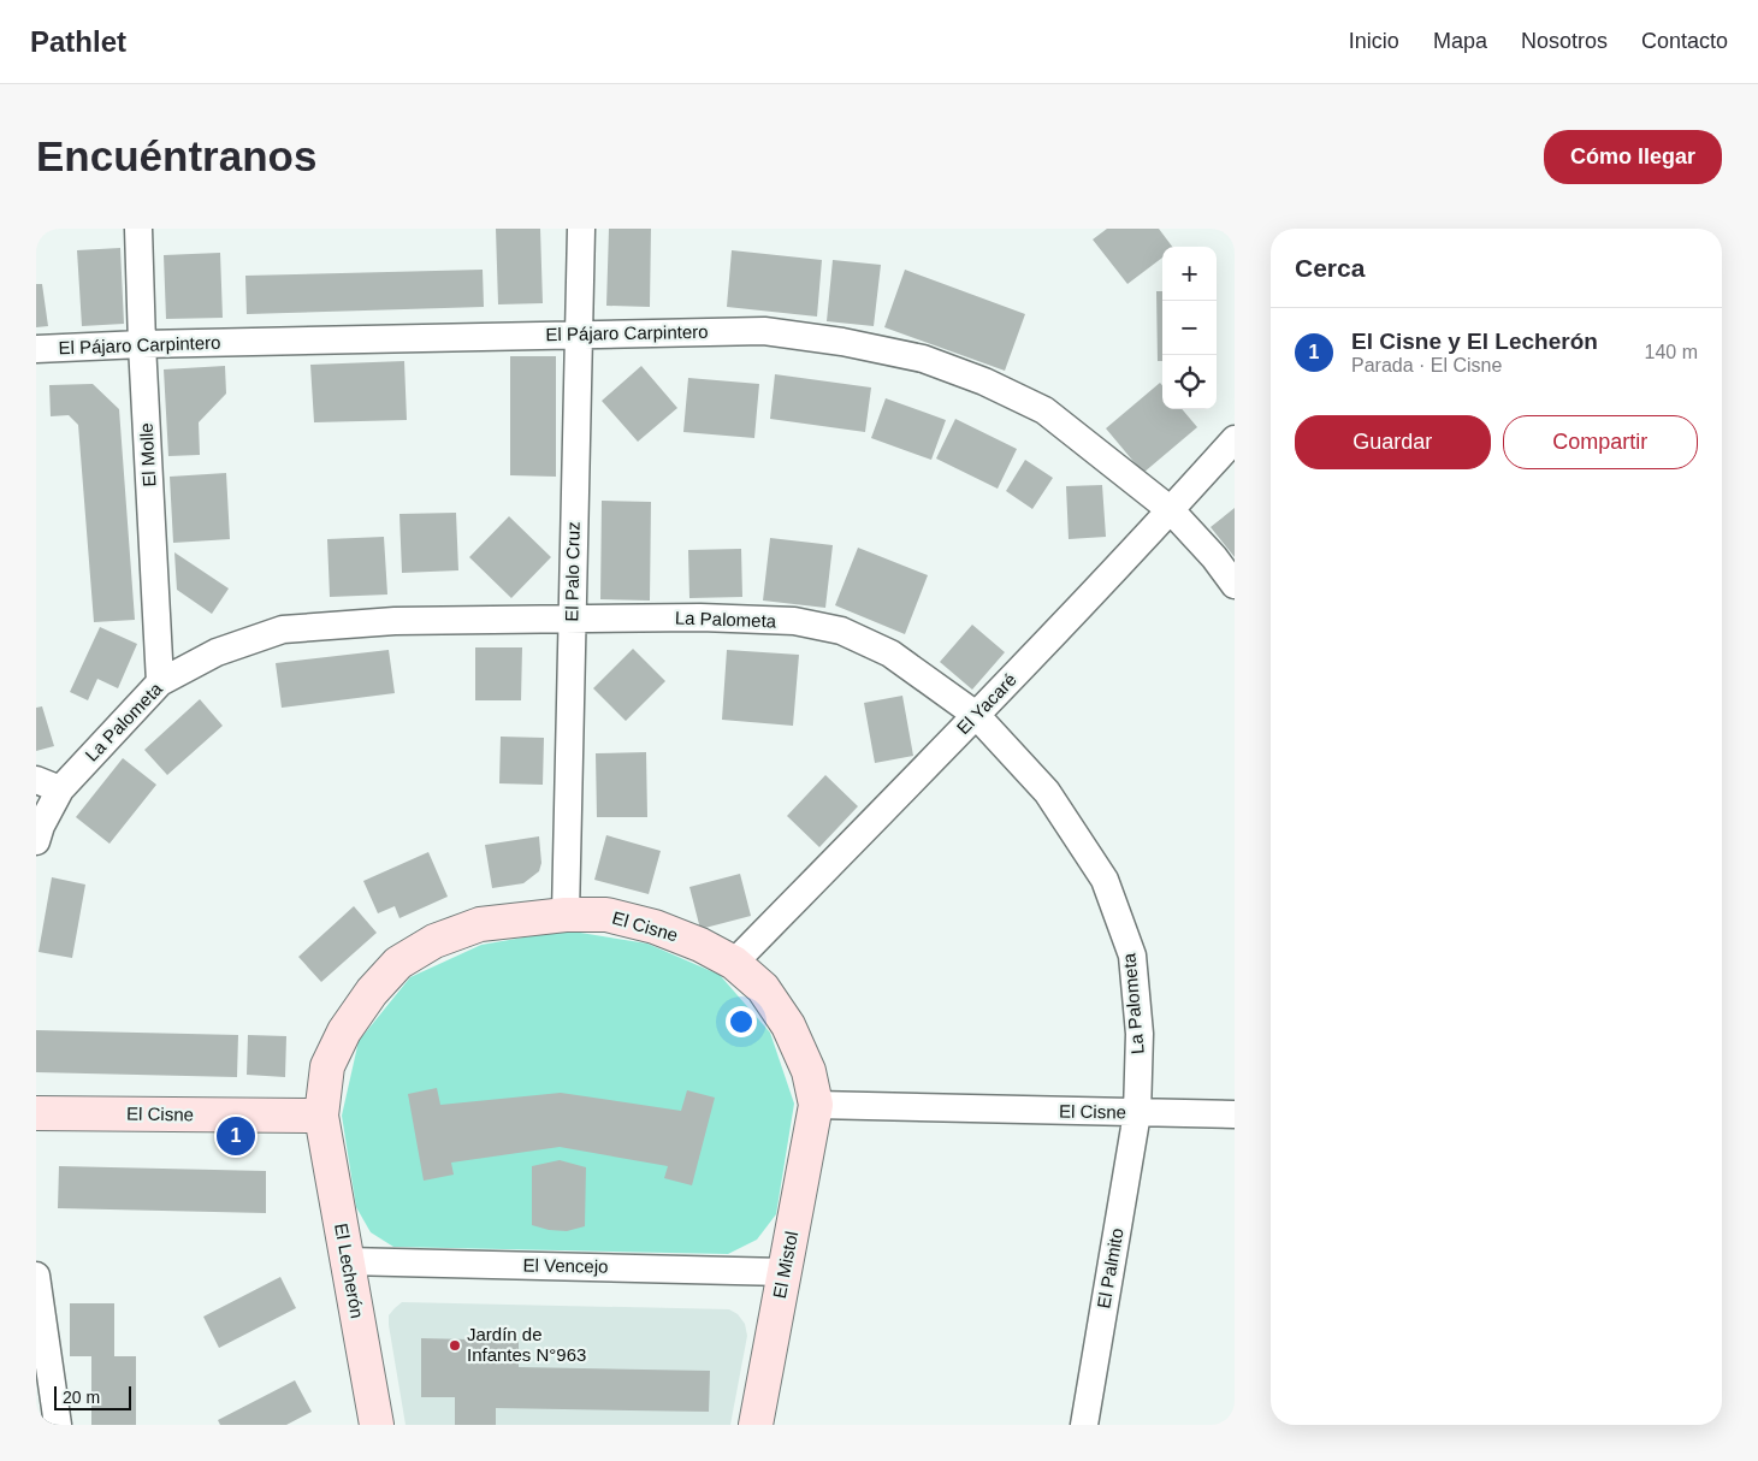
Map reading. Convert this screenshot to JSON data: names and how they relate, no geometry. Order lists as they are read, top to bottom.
{
  "streets": {
    "street": [
      "El Pájaro Carpintero",
      "El Molle",
      "El Palo Cruz",
      "La Palometa",
      "El Yacaré",
      "El Cisne",
      "El Mistol",
      "El Vencejo",
      "El Palmito",
      "El Lecherón"
    ]
  },
  "crossings": [
    ["El Pájaro Carpintero", "El Molle"],
    ["El Pájaro Carpintero", "El Palo Cruz"],
    ["El Pájaro Carpintero", "El Yacaré"],
    ["El Molle", "La Palometa"],
    ["El Palo Cruz", "La Palometa"],
    ["El Palo Cruz", "El Cisne"],
    ["La Palometa", "El Yacaré"],
    ["La Palometa", "El Cisne"],
    ["La Palometa", "El Palmito"],
    ["El Yacaré", "El Cisne"],
    ["El Cisne", "El Mistol"],
    ["El Cisne", "El Palmito"],
    ["El Cisne", "El Lecherón"],
    ["El Mistol", "El Vencejo"],
    ["El Vencejo", "El Lecherón"]
  ],
  "places": ["Jardín de Infantes N°963"],
  "scale_bar": "20 m",
  "page": {
    "header": "Pathlet",
    "nav": [
      "Inicio",
      "Mapa",
      "Nosotros",
      "Contacto"
    ],
    "buttons": [
      "Cómo llegar",
      ["Guardar", "Compartir"]
    ],
    "title": "Encuéntranos",
    "heading": "Cerca",
    "map_buttons": ["+", "−"],
    "list": [
      {
        "mark": "1",
        "name": "El Cisne y El Lecherón",
        "note": "Parada · El Cisne",
        "value": "140 m"
      }
    ],
    "pins": "1",
    "scale": "20 m"
  }
}
